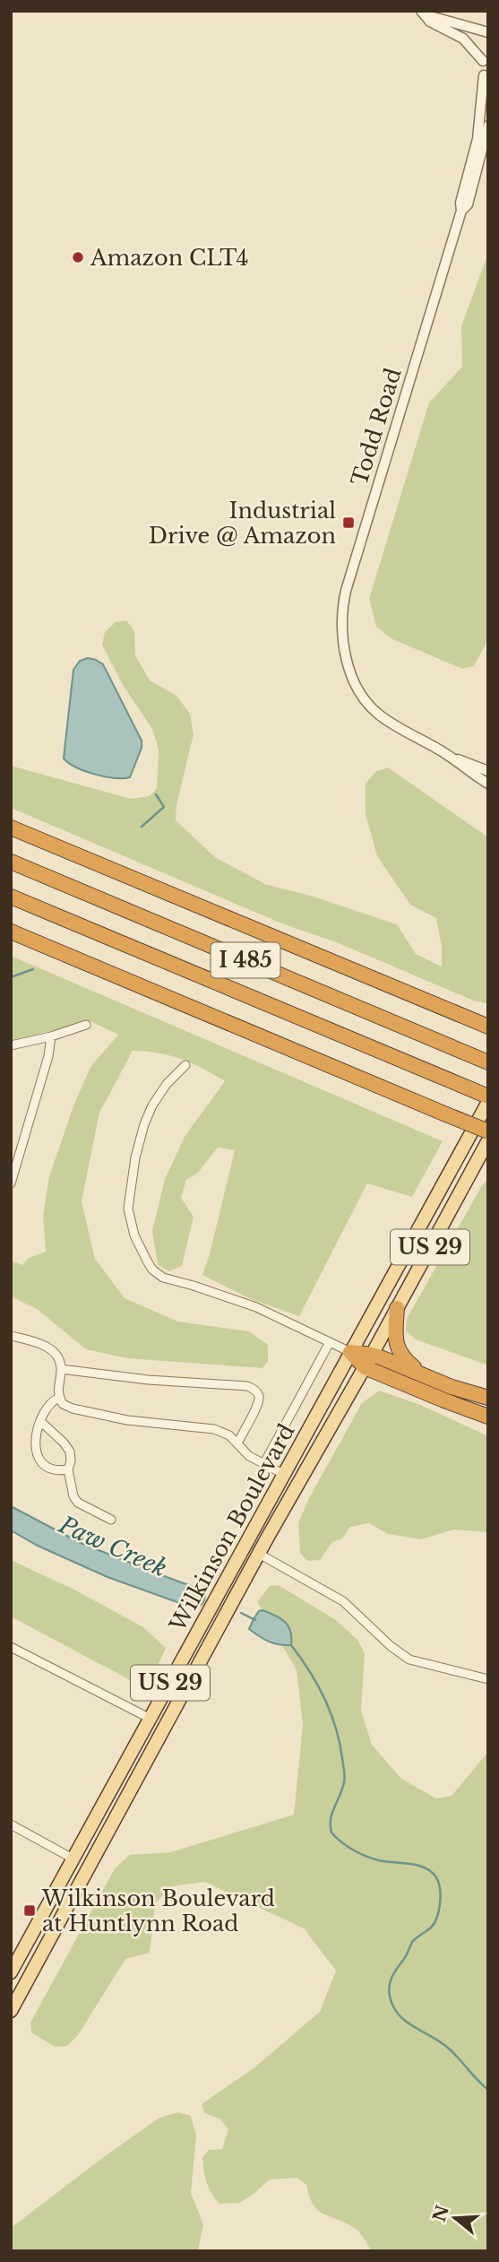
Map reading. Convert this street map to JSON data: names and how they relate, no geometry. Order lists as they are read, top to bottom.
{
  "streets": {
    "highway": ["I 485"],
    "main road": ["US 29", "Wilkinson Boulevard"],
    "street": ["Todd Road"]
  },
  "water": ["Paw Creek"],
  "places": {
    "other": ["Amazon CLT4"],
    "transit": ["Industrial Drive @ Amazon", "Wilkinson Boulevard at Huntlynn Road"]
  },
  "north": "left"
}
